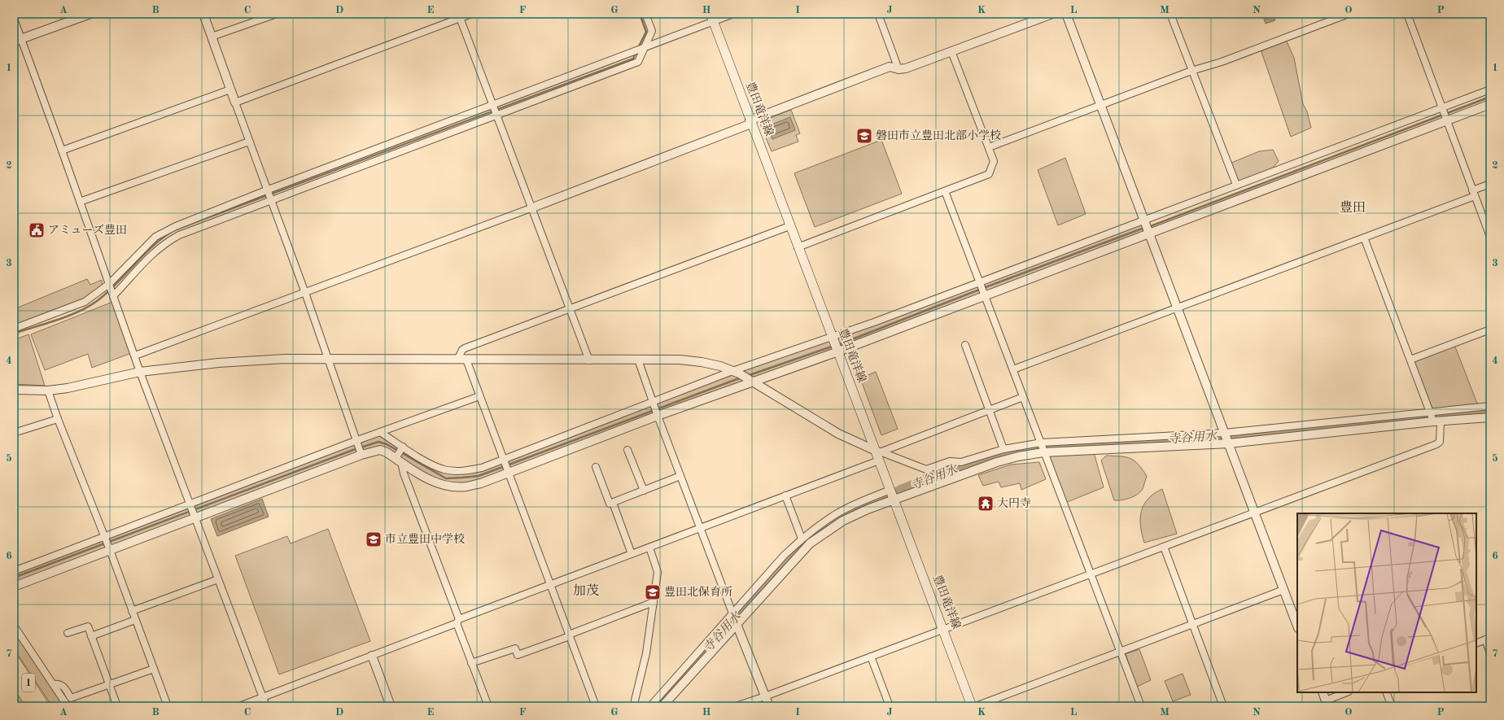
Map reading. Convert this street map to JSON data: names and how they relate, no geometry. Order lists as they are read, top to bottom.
{
  "streets": {
    "highway": ["1"],
    "main road": ["豊田竜洋線"]
  },
  "districts": ["豊田", "加茂"],
  "water": ["寺谷用水"],
  "places": {
    "school or university": ["磐田市立豊田北部小学校", "市立豊田中学校", "豊田北保育所"],
    "public building": ["アミューズ豊田"],
    "temple": ["大円寺"]
  },
  "grid": {
    "columns": [
      "A",
      "B",
      "C",
      "D",
      "E",
      "F",
      "G",
      "H",
      "I",
      "J",
      "K",
      "L",
      "M",
      "N",
      "O",
      "P"
    ],
    "rows": [
      "1",
      "2",
      "3",
      "4",
      "5",
      "6",
      "7"
    ]
  }
}
